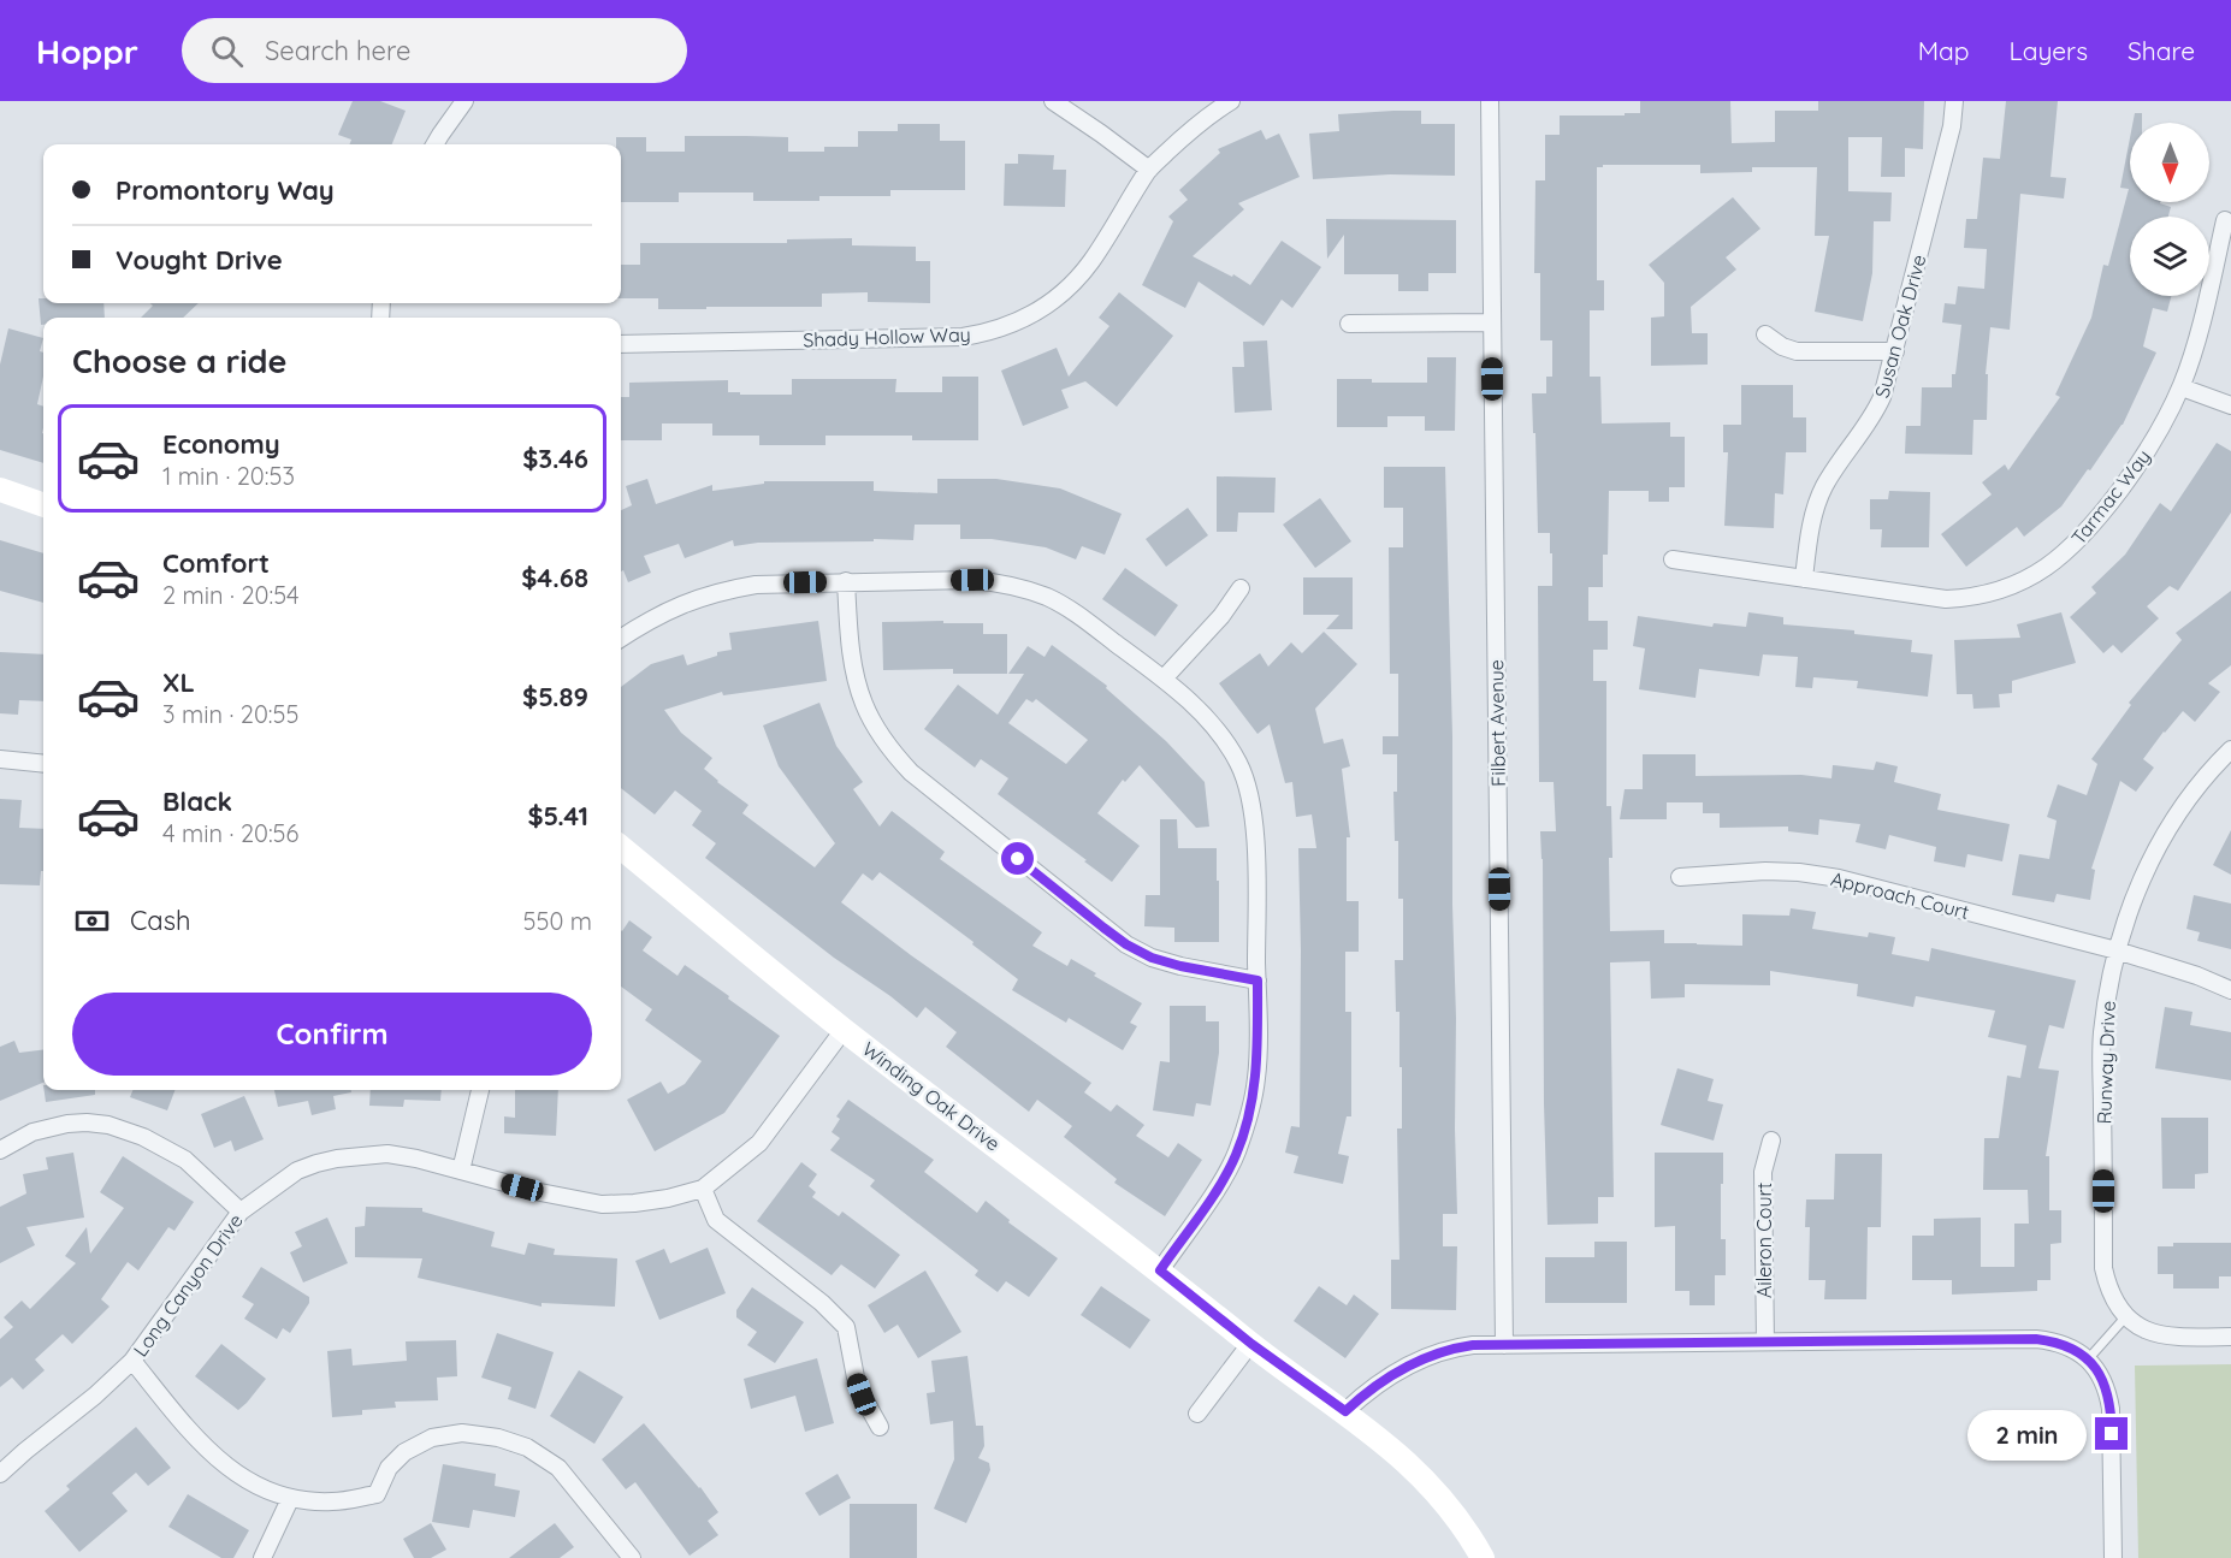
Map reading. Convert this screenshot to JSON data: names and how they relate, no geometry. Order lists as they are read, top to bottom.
{
  "streets": {
    "street": [
      "Susan Oak Drive",
      "Shady Hollow Way",
      "Tarmac Way",
      "Filbert Avenue",
      "Approach Court",
      "Runway Drive",
      "Winding Oak Drive",
      "Aileron Court",
      "Long Canyon Drive"
    ]
  },
  "crossings": [
    ["Susan Oak Drive", "Tarmac Way"],
    ["Approach Court", "Runway Drive"],
    ["Winding Oak Drive", "Long Canyon Drive"]
  ],
  "north": "bottom",
  "page": {
    "header": "Hoppr",
    "search": "Search here",
    "nav": ["Map", "Layers", "Share"],
    "banner": ["Promontory Way", "Vought Drive"],
    "heading": "Choose a ride",
    "list": [
      {
        "name": "Economy",
        "note": "1 min · 20:53",
        "value": "$3.46"
      },
      {
        "name": "Comfort",
        "note": "2 min · 20:54",
        "value": "$4.68"
      },
      {
        "name": "XL",
        "note": "3 min · 20:55",
        "value": "$5.89"
      },
      {
        "name": "Black",
        "note": "4 min · 20:56",
        "value": "$5.41"
      }
    ],
    "pay": ["Cash", "550 m"],
    "buttons": "Confirm",
    "bubble": "2 min"
  }
}
